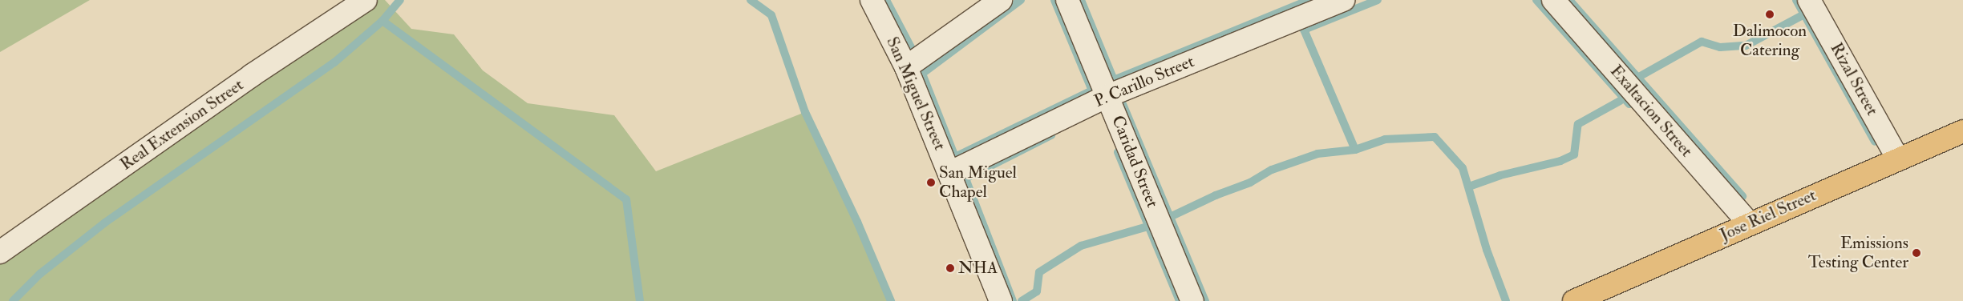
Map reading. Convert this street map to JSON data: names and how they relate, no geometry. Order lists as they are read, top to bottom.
{
  "streets": {
    "highway": ["Jose Riel Street"],
    "street": [
      "Rizal Street",
      "P. Carillo Street",
      "San Miguel Street",
      "Exaltacion Street",
      "Real Extension Street",
      "Caridad Street"
    ]
  },
  "crossings": [
    ["Rizal Street", "Jose Riel Street"],
    ["P. Carillo Street", "San Miguel Street"],
    ["P. Carillo Street", "Caridad Street"],
    ["Exaltacion Street", "Jose Riel Street"]
  ],
  "places": [
    "Dalimocon Catering",
    "San Miguel Chapel",
    "Emissions Testing Center",
    "NHA"
  ]
}
